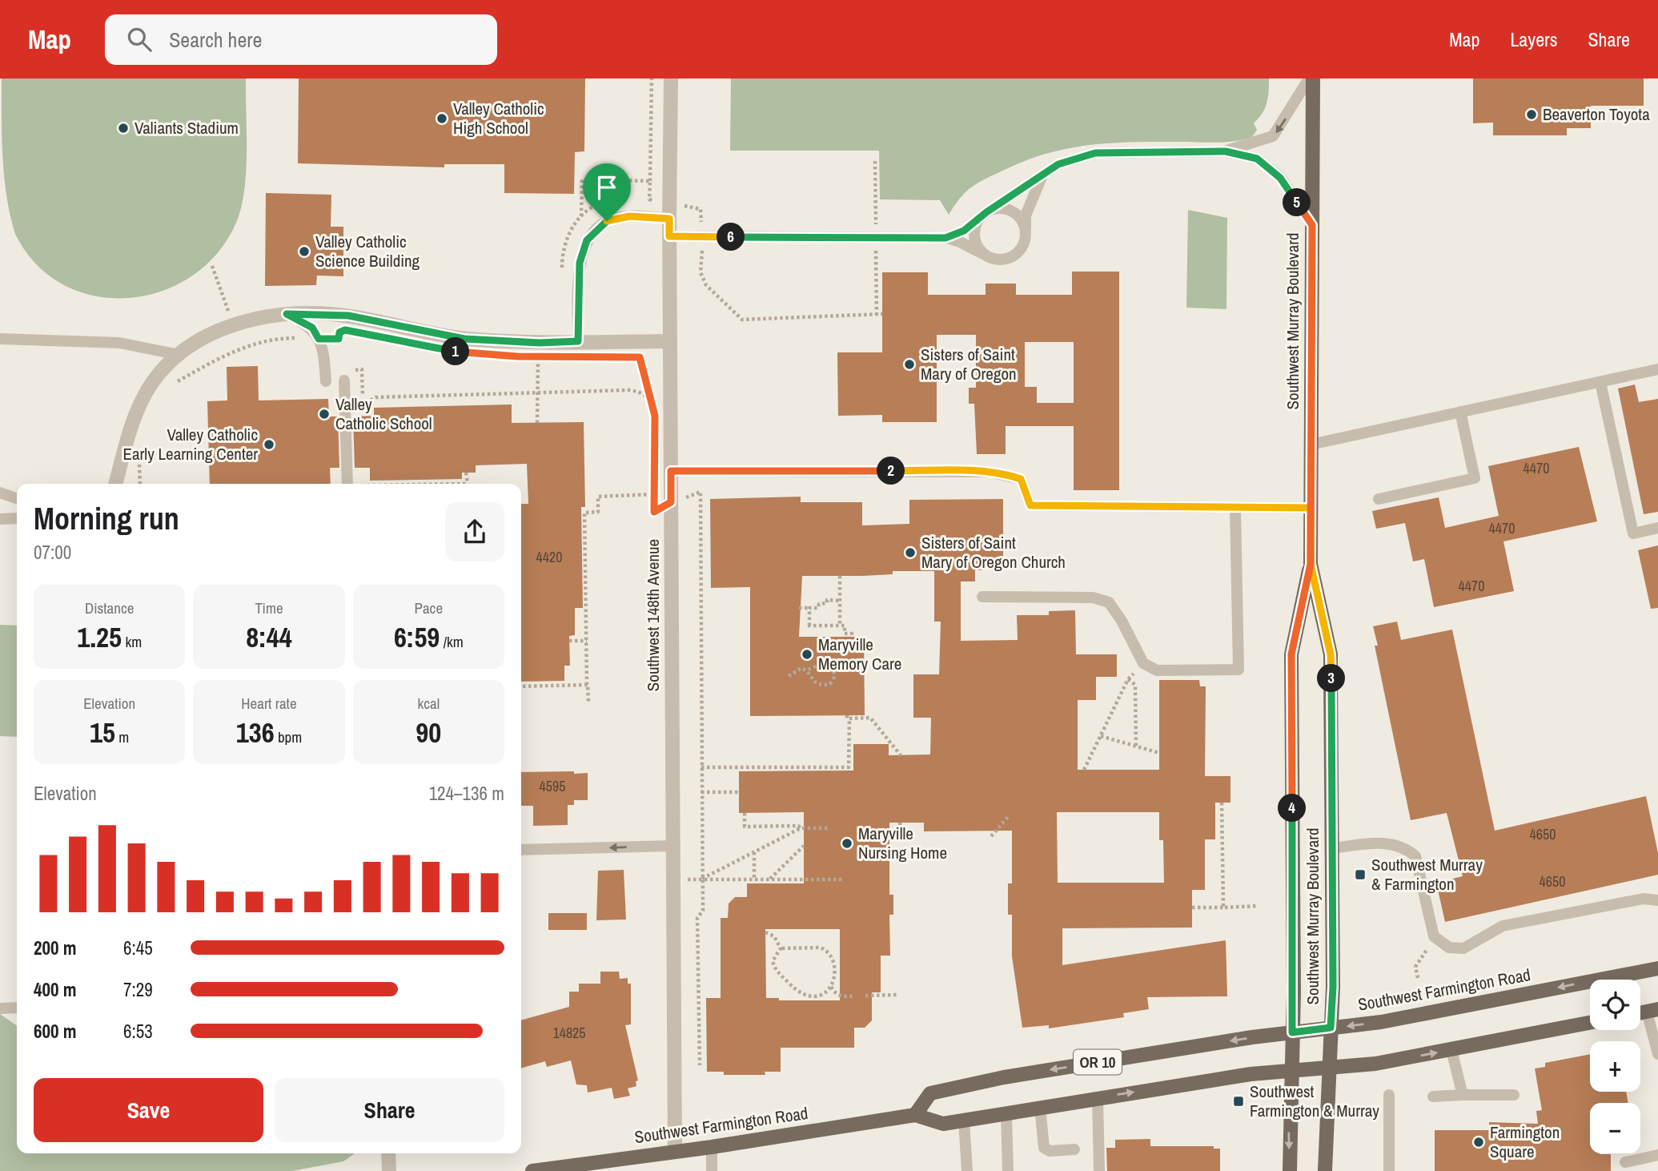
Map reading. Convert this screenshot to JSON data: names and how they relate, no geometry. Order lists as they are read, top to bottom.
{
  "streets": {
    "main road": ["Southwest Murray Boulevard", "Southwest Farmington Road", "OR 10"],
    "street": ["Southwest 148th Avenue"]
  },
  "crossings": [
    ["Southwest Murray Boulevard", "Southwest Farmington Road"],
    ["Southwest 148th Avenue", "Southwest Farmington Road"]
  ],
  "places": {
    "other": [
      "Beaverton Toyota",
      "Valley Catholic High School",
      "Valiants Stadium",
      "Valley Catholic Science Building",
      "Sisters of Saint Mary of Oregon",
      "Valley Catholic School",
      "Valley Catholic Early Learning Center",
      "Sisters of Saint Mary of Oregon Church",
      "Maryville Memory Care",
      "Maryville Nursing Home",
      "Farmington Square"
    ],
    "transit": ["Southwest Murray & Farmington", "Southwest Farmington & Murray"]
  },
  "house_numbers": [
    "4470",
    "4470",
    "4420",
    "4470",
    "4595",
    "4650",
    "4650",
    "14825"
  ],
  "page": {
    "header": "Map",
    "search": "Search here",
    "nav": ["Map", "Layers", "Share"],
    "pins": [
      "5",
      "6",
      "1",
      "2",
      "3",
      "4"
    ],
    "heading": ["Morning run", "07:00"],
    "stats": [
      ["Distance", "1.25 km"],
      ["Time", "8:44"],
      ["Pace", "6:59 /km"],
      ["Elevation", "15 m"],
      ["Heart rate", "136 bpm"],
      ["kcal", "90"]
    ],
    "chart": ["Elevation", "124–136 m"],
    "list": [
      {
        "name": "200 m",
        "note": "6:45"
      },
      {
        "name": "400 m",
        "note": "7:29"
      },
      {
        "name": "600 m",
        "note": "6:53"
      }
    ],
    "map_buttons": ["+", "−"],
    "buttons": ["Save", "Share"]
  }
}
